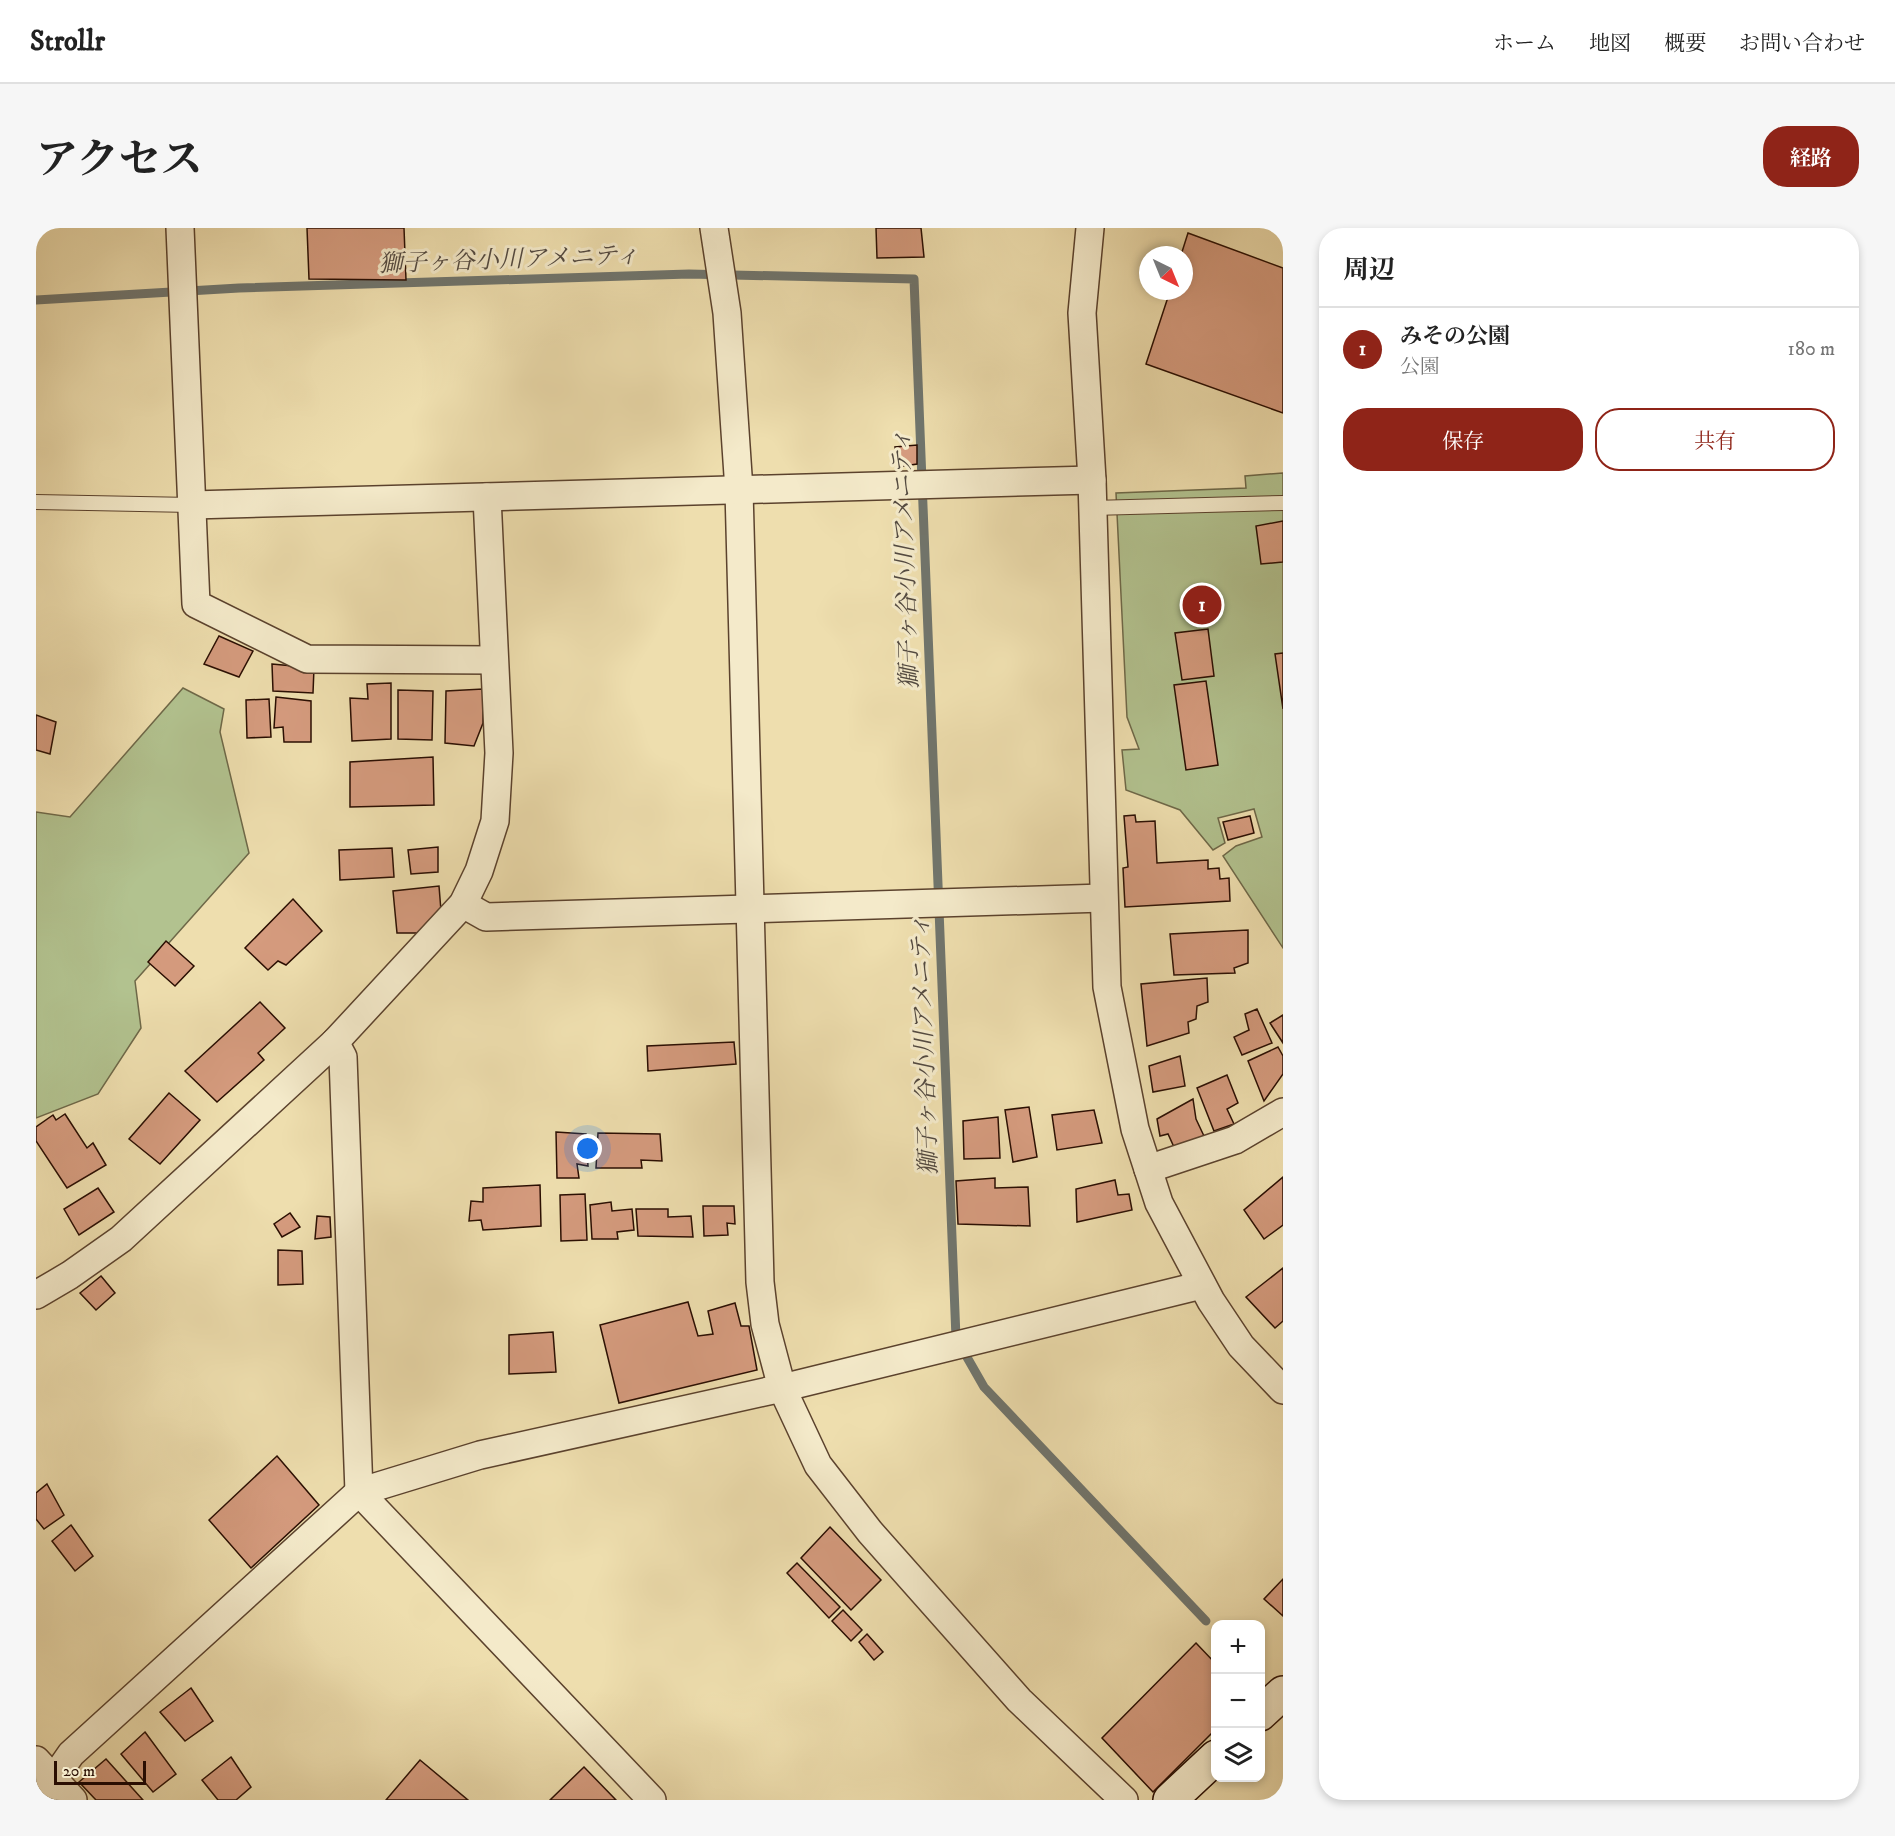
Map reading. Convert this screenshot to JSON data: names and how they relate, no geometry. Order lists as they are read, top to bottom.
{
  "water": ["獅子ヶ谷小川アメニティ"],
  "scale_bar": "20 m",
  "north": "bottom right",
  "page": {
    "header": "Strollr",
    "nav": [
      "ホーム",
      "地図",
      "概要",
      "お問い合わせ"
    ],
    "title": "アクセス",
    "buttons": [
      "経路",
      ["保存", "共有"]
    ],
    "heading": "周辺",
    "list": [
      {
        "mark": "1",
        "name": "みその公園",
        "note": "公園",
        "value": "180 m"
      }
    ],
    "pins": "1",
    "map_buttons": ["+", "−"],
    "scale": "20 m"
  }
}
